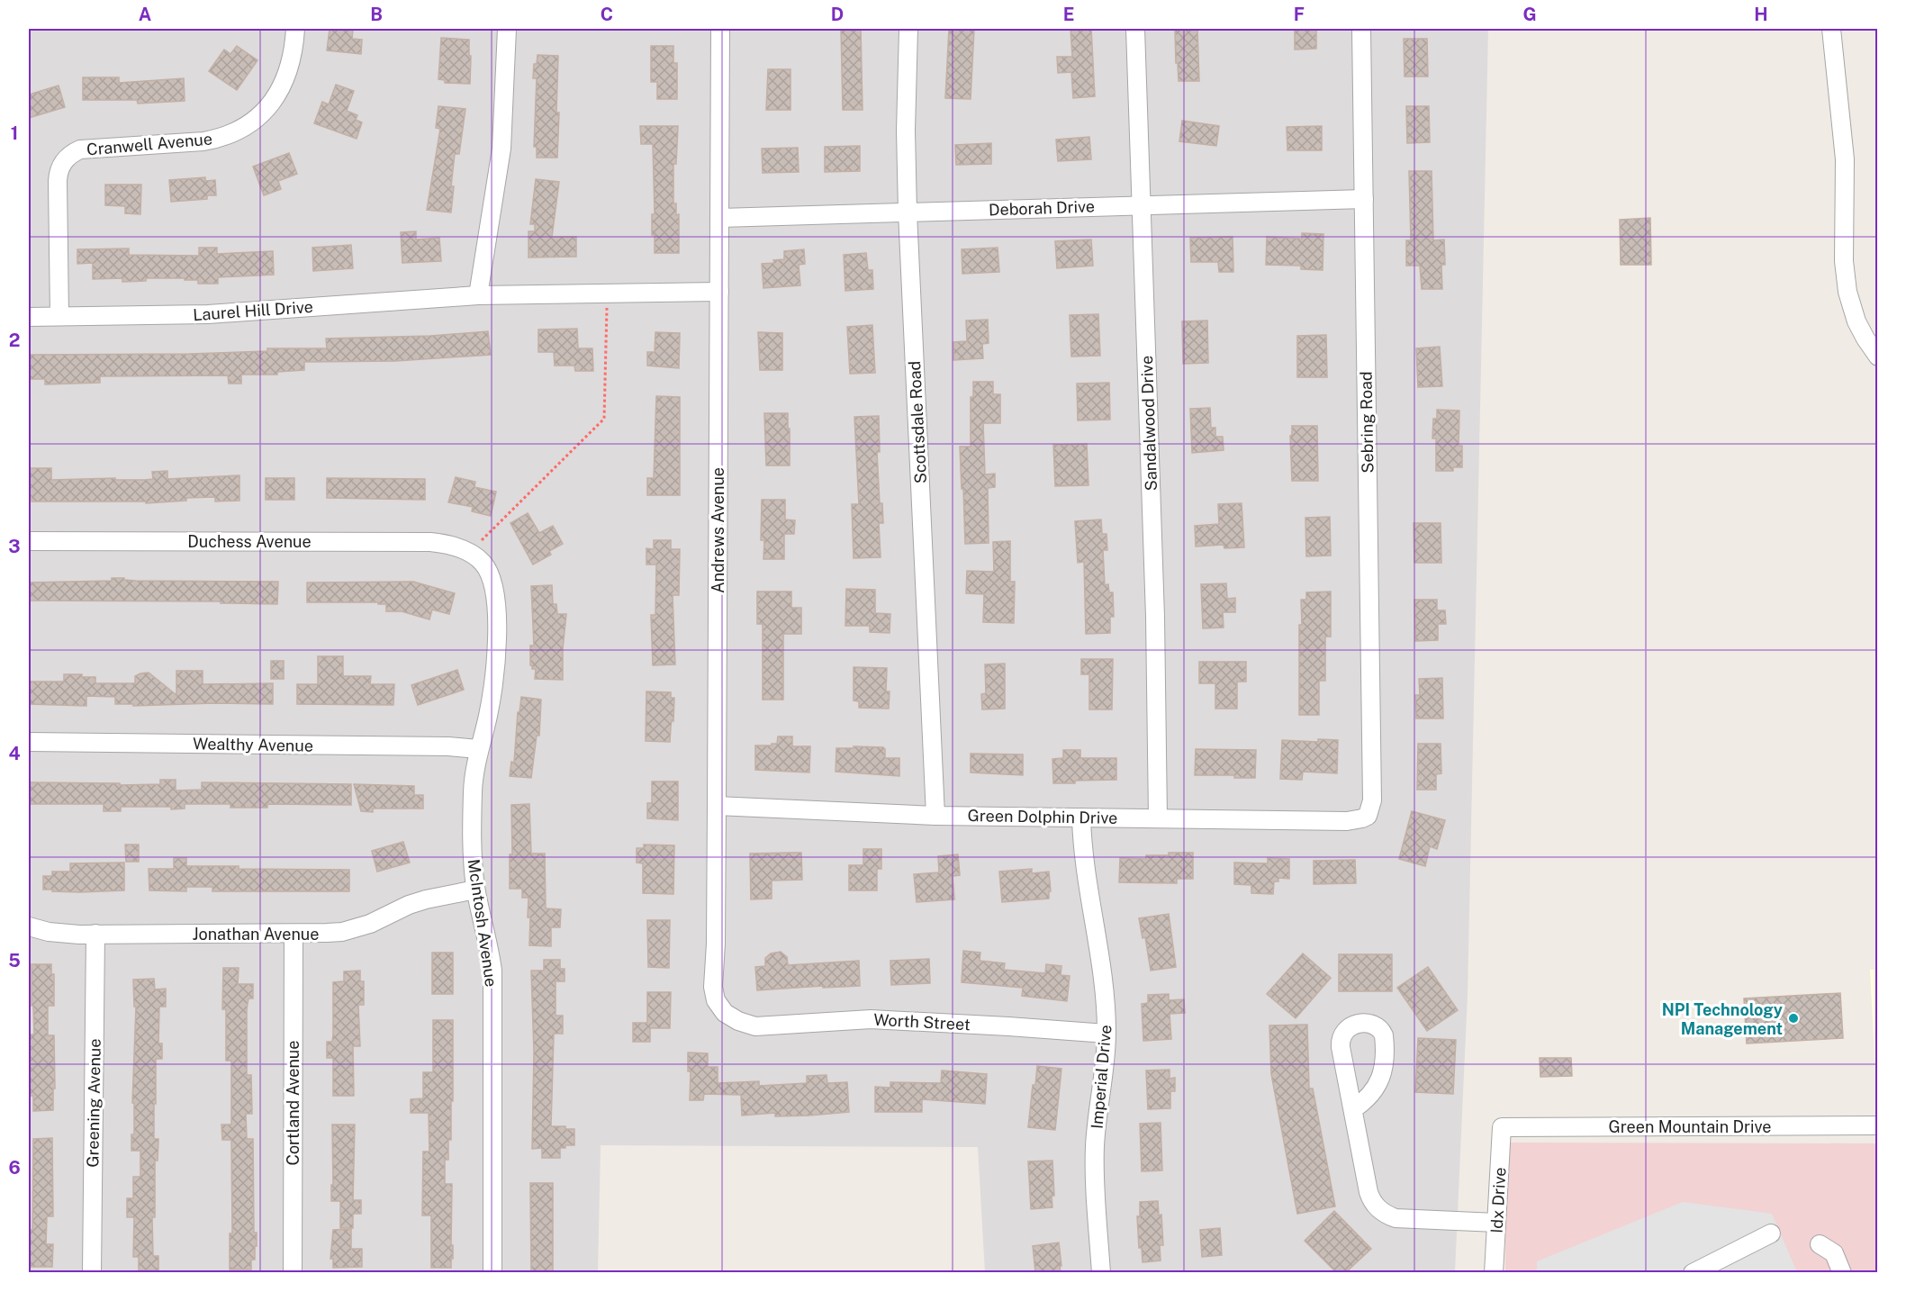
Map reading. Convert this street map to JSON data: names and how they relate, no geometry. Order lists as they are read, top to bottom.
{
  "streets": {
    "street": [
      "Cranwell Avenue",
      "Deborah Drive",
      "Laurel Hill Drive",
      "Scottsdale Road",
      "Sebring Road",
      "Sandalwood Drive",
      "Andrews Avenue",
      "Duchess Avenue",
      "Wealthy Avenue",
      "Green Dolphin Drive",
      "McIntosh Avenue",
      "Jonathan Avenue",
      "Worth Street",
      "Imperial Drive",
      "Greening Avenue",
      "Cortland Avenue",
      "Green Mountain Drive",
      "Idx Drive"
    ]
  },
  "crossings": [
    ["Cranwell Avenue", "Laurel Hill Drive"],
    ["Deborah Drive", "Scottsdale Road"],
    ["Deborah Drive", "Sebring Road"],
    ["Deborah Drive", "Sandalwood Drive"],
    ["Deborah Drive", "Andrews Avenue"],
    ["Laurel Hill Drive", "Andrews Avenue"],
    ["Scottsdale Road", "Green Dolphin Drive"],
    ["Sebring Road", "Green Dolphin Drive"],
    ["Sandalwood Drive", "Green Dolphin Drive"],
    ["Andrews Avenue", "Green Dolphin Drive"],
    ["Andrews Avenue", "Worth Street"],
    ["Duchess Avenue", "McIntosh Avenue"],
    ["Wealthy Avenue", "McIntosh Avenue"],
    ["Green Dolphin Drive", "Imperial Drive"],
    ["McIntosh Avenue", "Jonathan Avenue"],
    ["Jonathan Avenue", "Greening Avenue"],
    ["Jonathan Avenue", "Cortland Avenue"],
    ["Worth Street", "Imperial Drive"],
    ["Green Mountain Drive", "Idx Drive"]
  ],
  "places": ["NPI Technology Management"],
  "grid": {
    "columns": [
      "A",
      "B",
      "C",
      "D",
      "E",
      "F",
      "G",
      "H"
    ],
    "rows": [
      "1",
      "2",
      "3",
      "4",
      "5",
      "6"
    ]
  }
}
